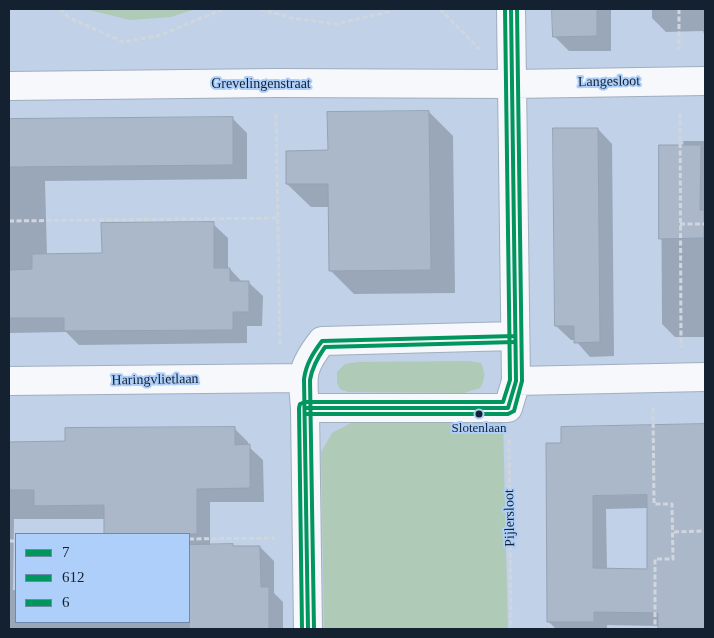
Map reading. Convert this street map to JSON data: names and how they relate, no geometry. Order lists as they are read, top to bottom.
{
  "streets": {
    "street": ["Langesloot", "Grevelingenstraat", "Haringvlietlaan"],
    "path": ["Pijlersloot"]
  },
  "crossings": [
    ["Langesloot", "Grevelingenstraat"]
  ],
  "places": ["Slotenlaan"],
  "lines": ["transit line 7", "transit line 612", "transit line 6"],
  "legend": ["7", "612", "6"]
}
